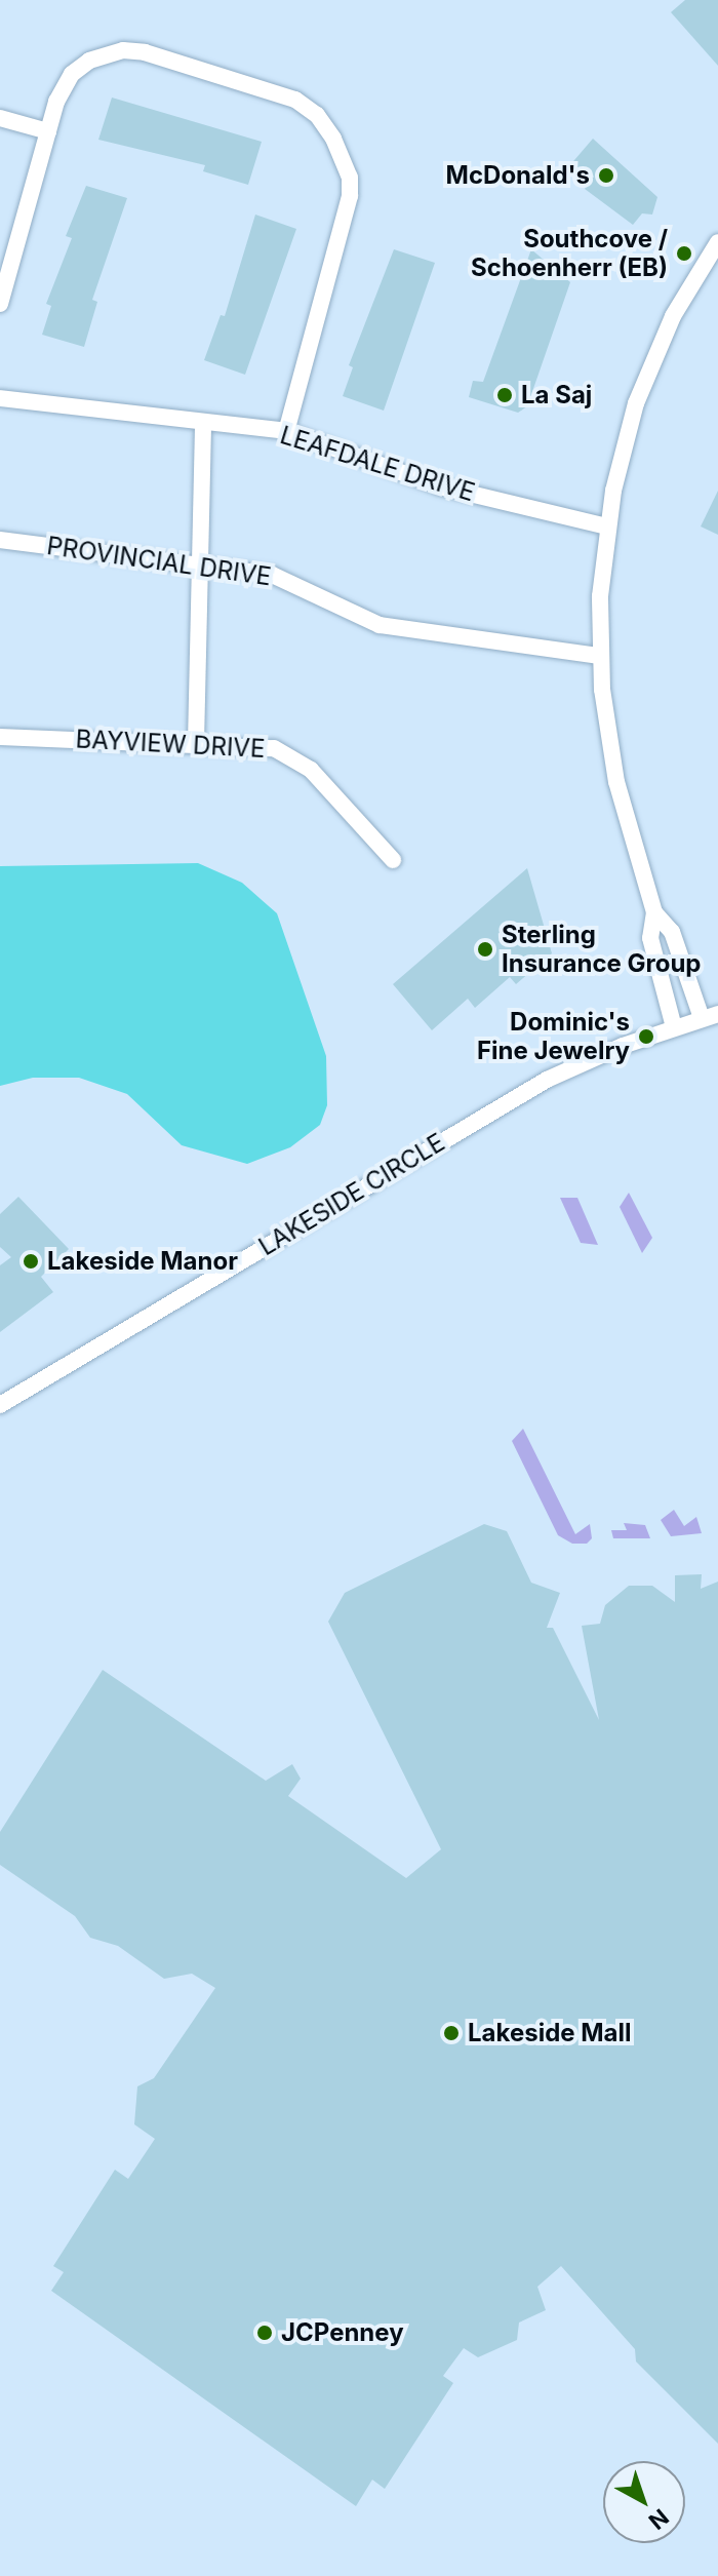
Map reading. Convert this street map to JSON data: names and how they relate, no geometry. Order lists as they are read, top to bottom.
{
  "streets": {
    "street": [
      "LEAFDALE DRIVE",
      "PROVINCIAL DRIVE",
      "BAYVIEW DRIVE",
      "LAKESIDE CIRCLE"
    ]
  },
  "places": [
    "McDonald's",
    "Southcove / Schoenherr (EB)",
    "La Saj",
    "Sterling Insurance Group",
    "Dominic's Fine Jewelry",
    "Lakeside Manor",
    "Lakeside Mall",
    "JCPenney"
  ],
  "north": "bottom right"
}
